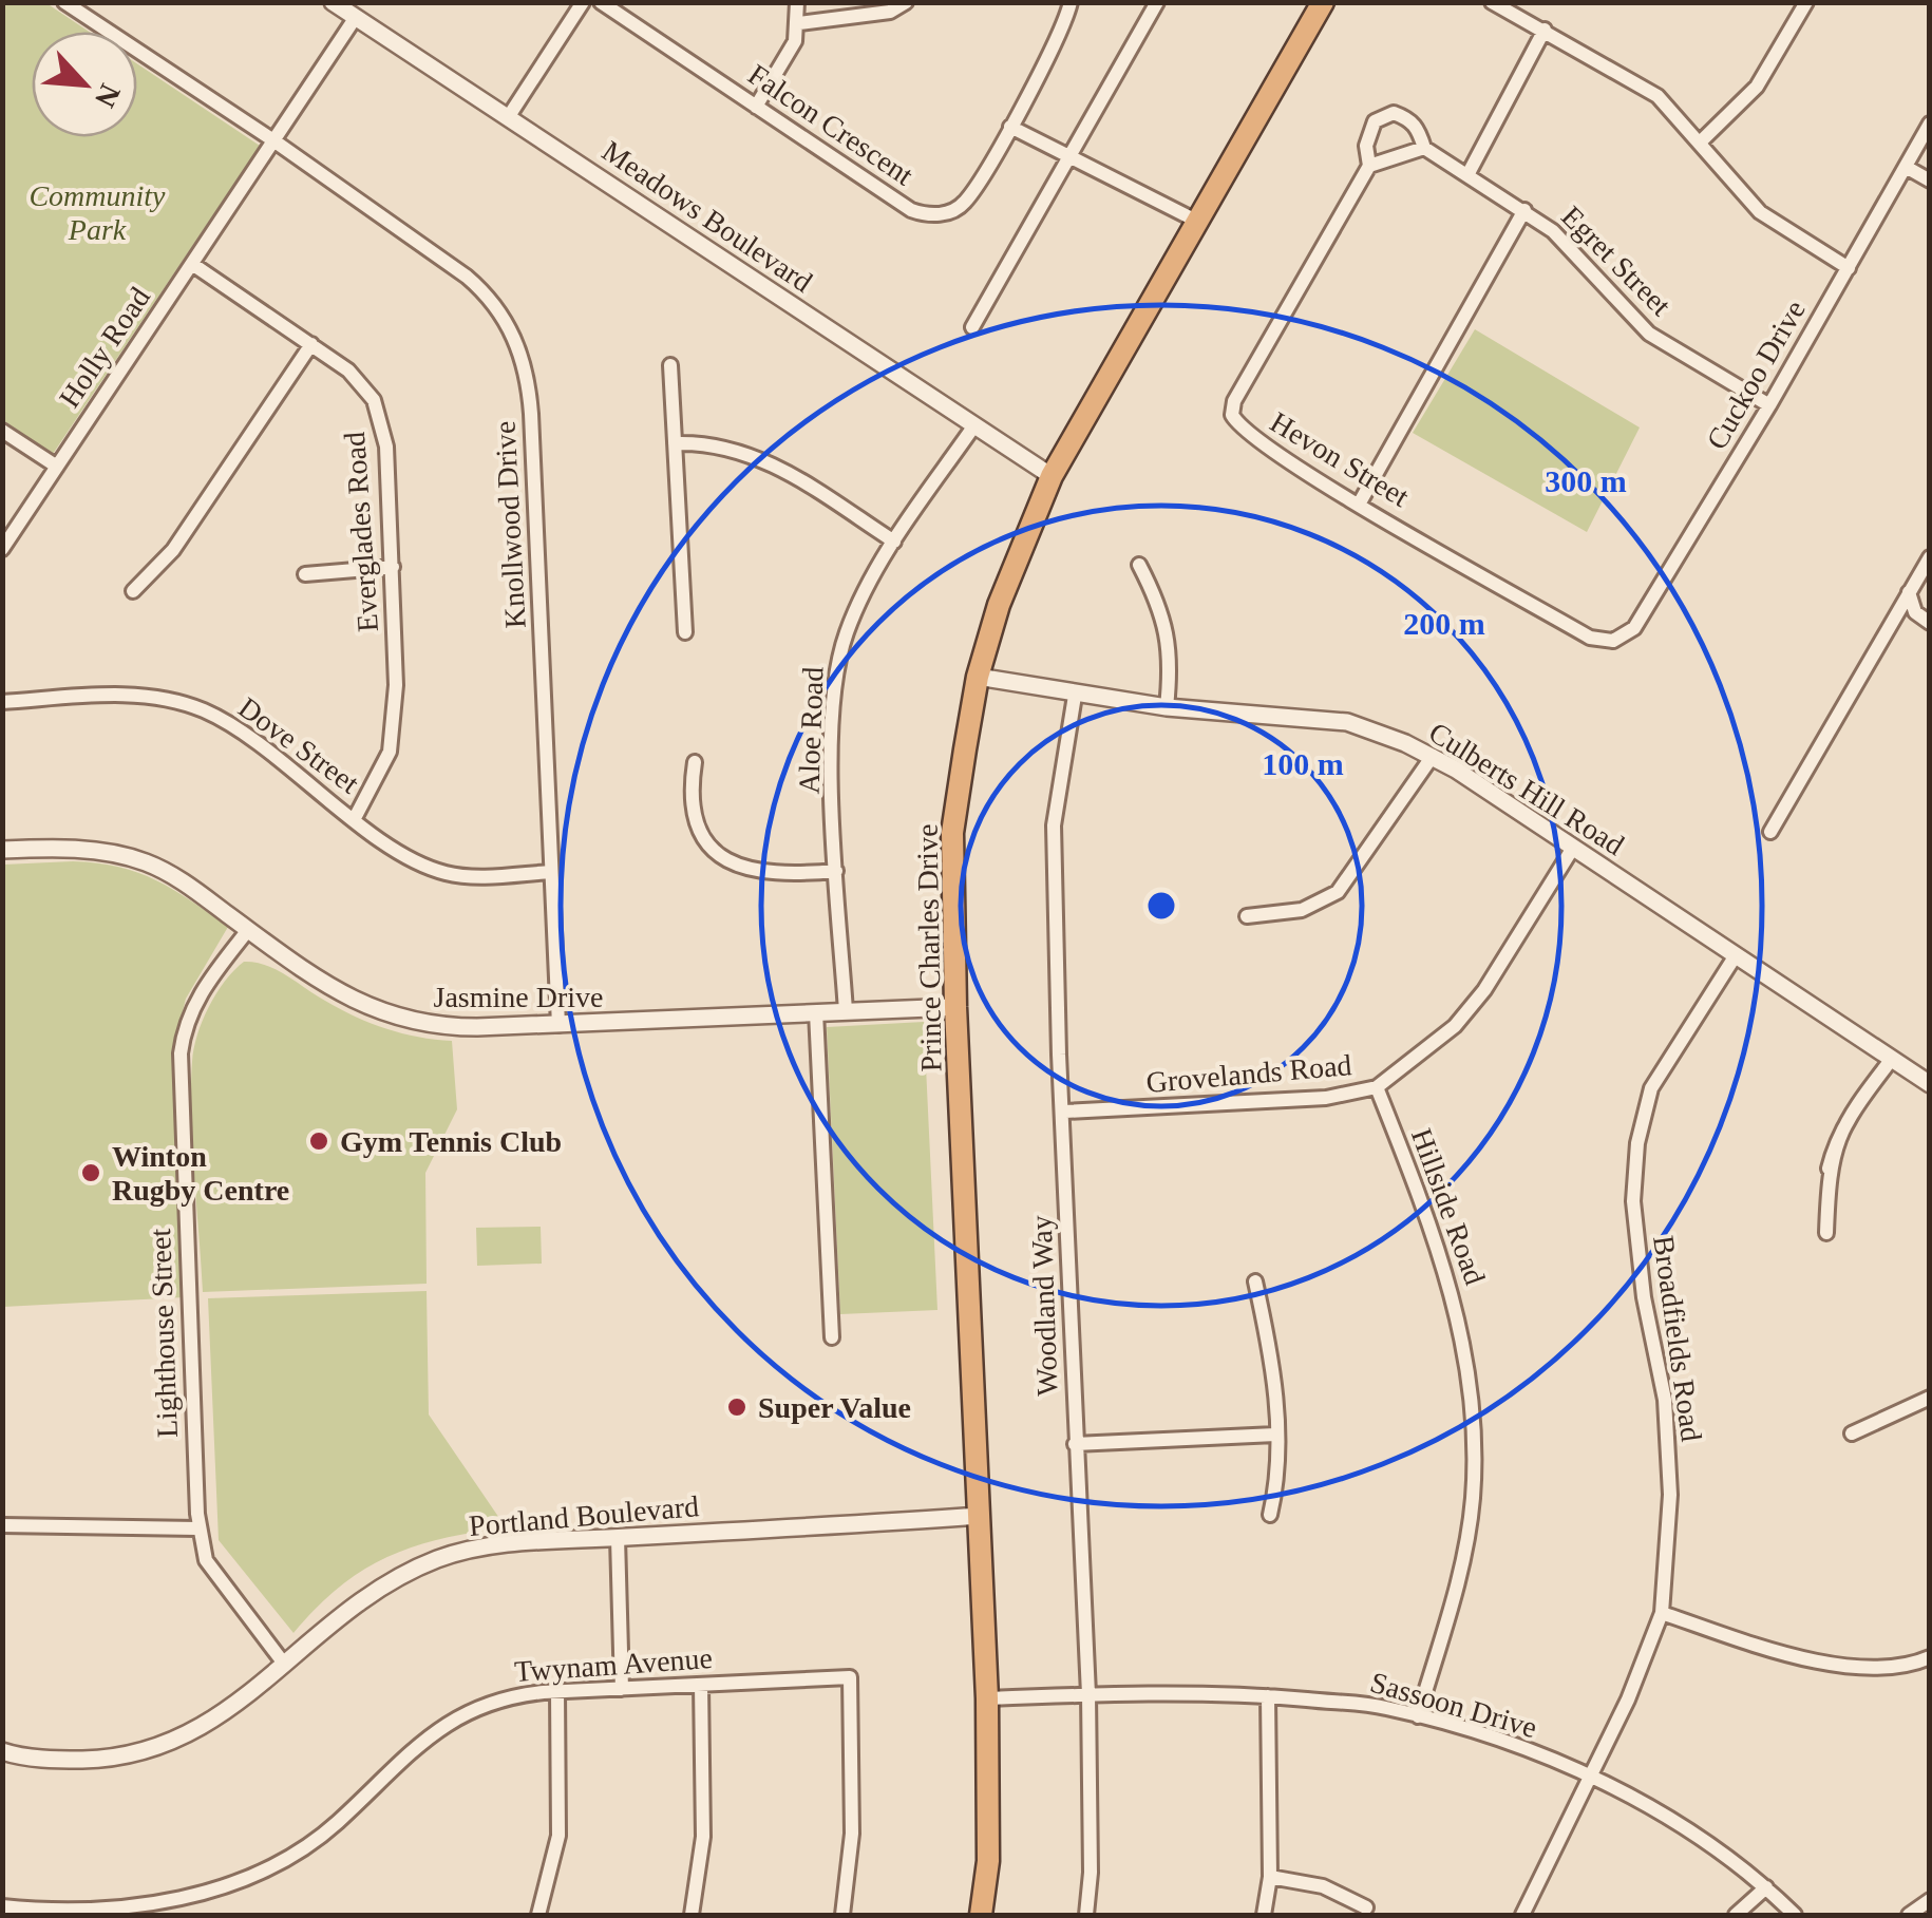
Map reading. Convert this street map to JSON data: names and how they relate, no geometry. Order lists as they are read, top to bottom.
{
  "streets": {
    "highway": ["Prince Charles Drive"],
    "street": [
      "Falcon Crescent",
      "Meadows Boulevard",
      "Egret Street",
      "Holly Road",
      "Cuckoo Drive",
      "Hevon Street",
      "Knollwood Drive",
      "Everglades Road",
      "Aloe Road",
      "Dove Street",
      "Culberts Hill Road",
      "Jasmine Drive",
      "Grovelands Road",
      "Hillside Road",
      "Woodland Way",
      "Lighthouse Street",
      "Broadfields Road",
      "Portland Boulevard",
      "Twynam Avenue",
      "Sassoon Drive"
    ]
  },
  "crossings": [
    ["Meadows Boulevard", "Holly Road"],
    ["Meadows Boulevard", "Aloe Road"],
    ["Meadows Boulevard", "Prince Charles Drive"],
    ["Egret Street", "Cuckoo Drive"],
    ["Egret Street", "Hevon Street"],
    ["Holly Road", "Knollwood Drive"],
    ["Holly Road", "Everglades Road"],
    ["Cuckoo Drive", "Hevon Street"],
    ["Knollwood Drive", "Dove Street"],
    ["Knollwood Drive", "Jasmine Drive"],
    ["Everglades Road", "Dove Street"],
    ["Aloe Road", "Jasmine Drive"],
    ["Culberts Hill Road", "Prince Charles Drive"],
    ["Culberts Hill Road", "Grovelands Road"],
    ["Culberts Hill Road", "Woodland Way"],
    ["Culberts Hill Road", "Broadfields Road"],
    ["Prince Charles Drive", "Jasmine Drive"],
    ["Prince Charles Drive", "Portland Boulevard"],
    ["Prince Charles Drive", "Sassoon Drive"],
    ["Jasmine Drive", "Lighthouse Street"],
    ["Grovelands Road", "Hillside Road"],
    ["Grovelands Road", "Woodland Way"],
    ["Hillside Road", "Sassoon Drive"],
    ["Woodland Way", "Sassoon Drive"],
    ["Lighthouse Street", "Portland Boulevard"],
    ["Broadfields Road", "Sassoon Drive"]
  ],
  "parks": ["Community Park"],
  "places": ["Gym Tennis Club", "Winton Rugby Centre", "Super Value"],
  "north": "bottom right",
  "rings": ["300 m", "200 m", "100 m"]
}
